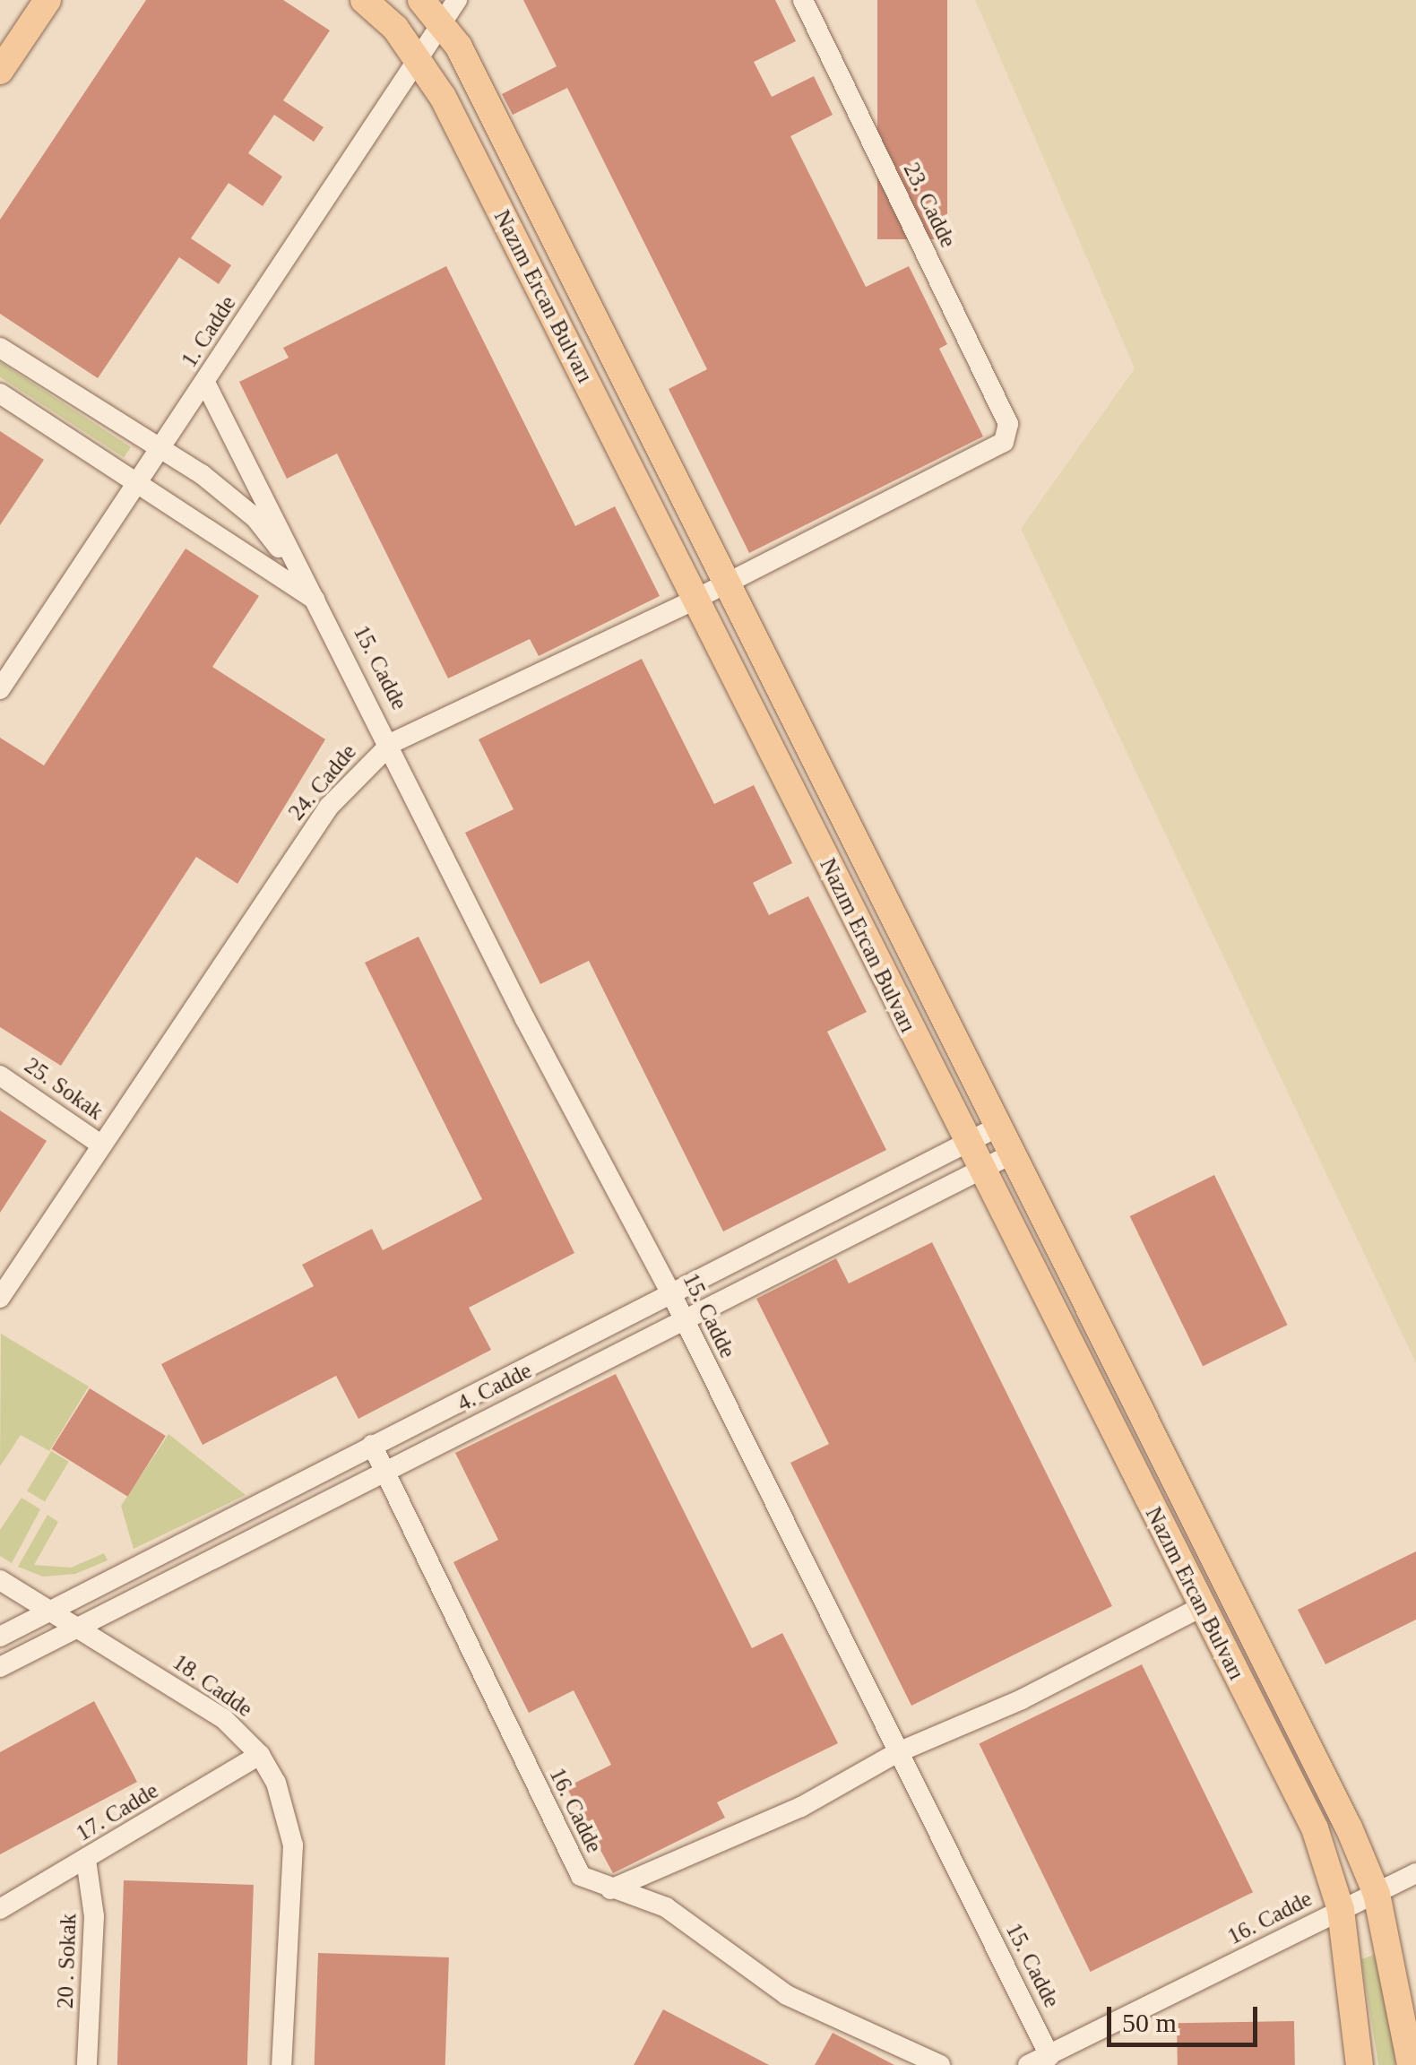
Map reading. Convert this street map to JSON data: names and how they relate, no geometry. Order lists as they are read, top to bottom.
{
  "streets": {
    "main road": ["Nazım Ercan Bulvarı"],
    "street": [
      "23. Cadde",
      "1. Cadde",
      "15. Cadde",
      "24. Cadde",
      "25. Sokak",
      "4. Cadde",
      "18. Cadde",
      "16. Cadde",
      "17. Cadde",
      "20 . Sokak"
    ]
  },
  "crossings": [
    ["23. Cadde", "24. Cadde"],
    ["Nazım Ercan Bulvarı", "1. Cadde"],
    ["Nazım Ercan Bulvarı", "24. Cadde"],
    ["Nazım Ercan Bulvarı", "4. Cadde"],
    ["Nazım Ercan Bulvarı", "16. Cadde"],
    ["1. Cadde", "15. Cadde"],
    ["15. Cadde", "24. Cadde"],
    ["15. Cadde", "4. Cadde"],
    ["15. Cadde", "16. Cadde"],
    ["24. Cadde", "25. Sokak"],
    ["4. Cadde", "18. Cadde"],
    ["4. Cadde", "16. Cadde"],
    ["18. Cadde", "17. Cadde"],
    ["17. Cadde", "20 . Sokak"]
  ],
  "scale_bar": "50 m"
}
